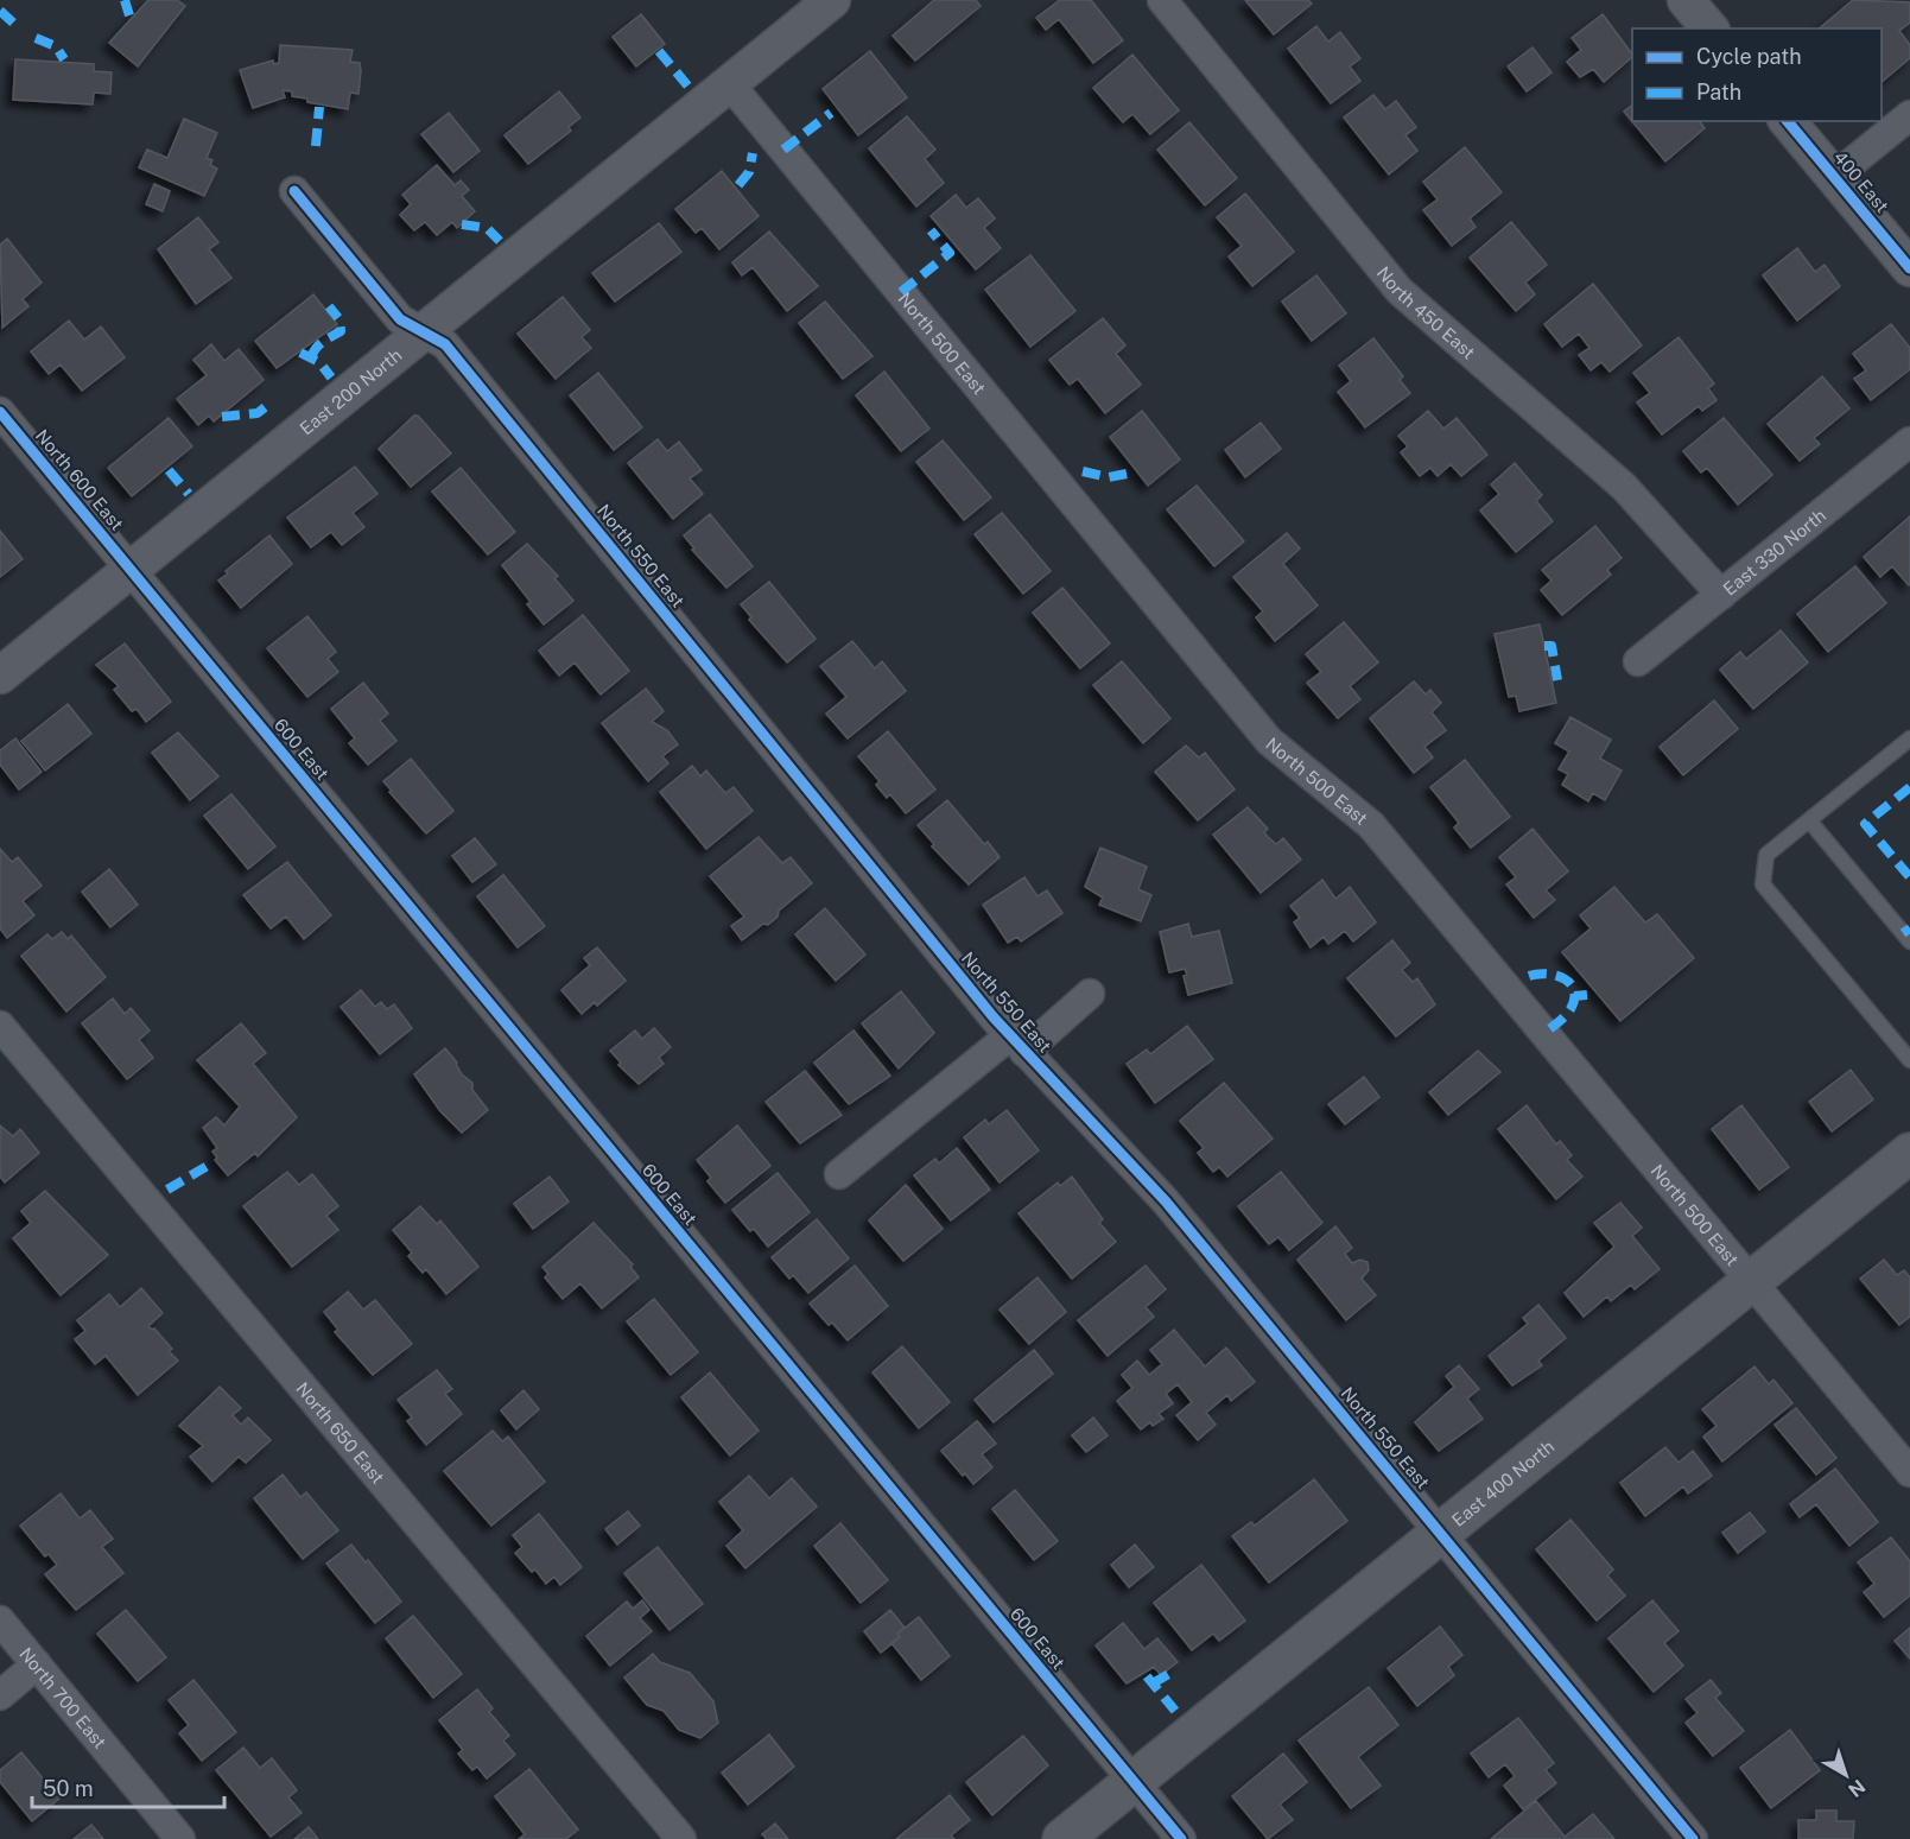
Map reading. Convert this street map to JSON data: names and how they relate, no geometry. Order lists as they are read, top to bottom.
{
  "streets": {
    "main road": ["East 400 North"],
    "street": [
      "400 East",
      "North 450 East",
      "North 500 East",
      "East 200 North",
      "North 600 East",
      "East 330 North",
      "North 550 East",
      "600 East",
      "North 650 East",
      "North 700 East"
    ]
  },
  "crossings": [
    ["North 450 East", "East 330 North"],
    ["North 500 East", "East 200 North"],
    ["North 500 East", "East 400 North"],
    ["East 200 North", "North 600 East"],
    ["East 200 North", "North 550 East"],
    ["East 200 North", "600 East"],
    ["North 600 East", "600 East"],
    ["North 550 East", "East 400 North"],
    ["600 East", "East 400 North"]
  ],
  "legend": ["Cycle path", "Path"],
  "scale_bar": "50 m",
  "north": "bottom right"
}
